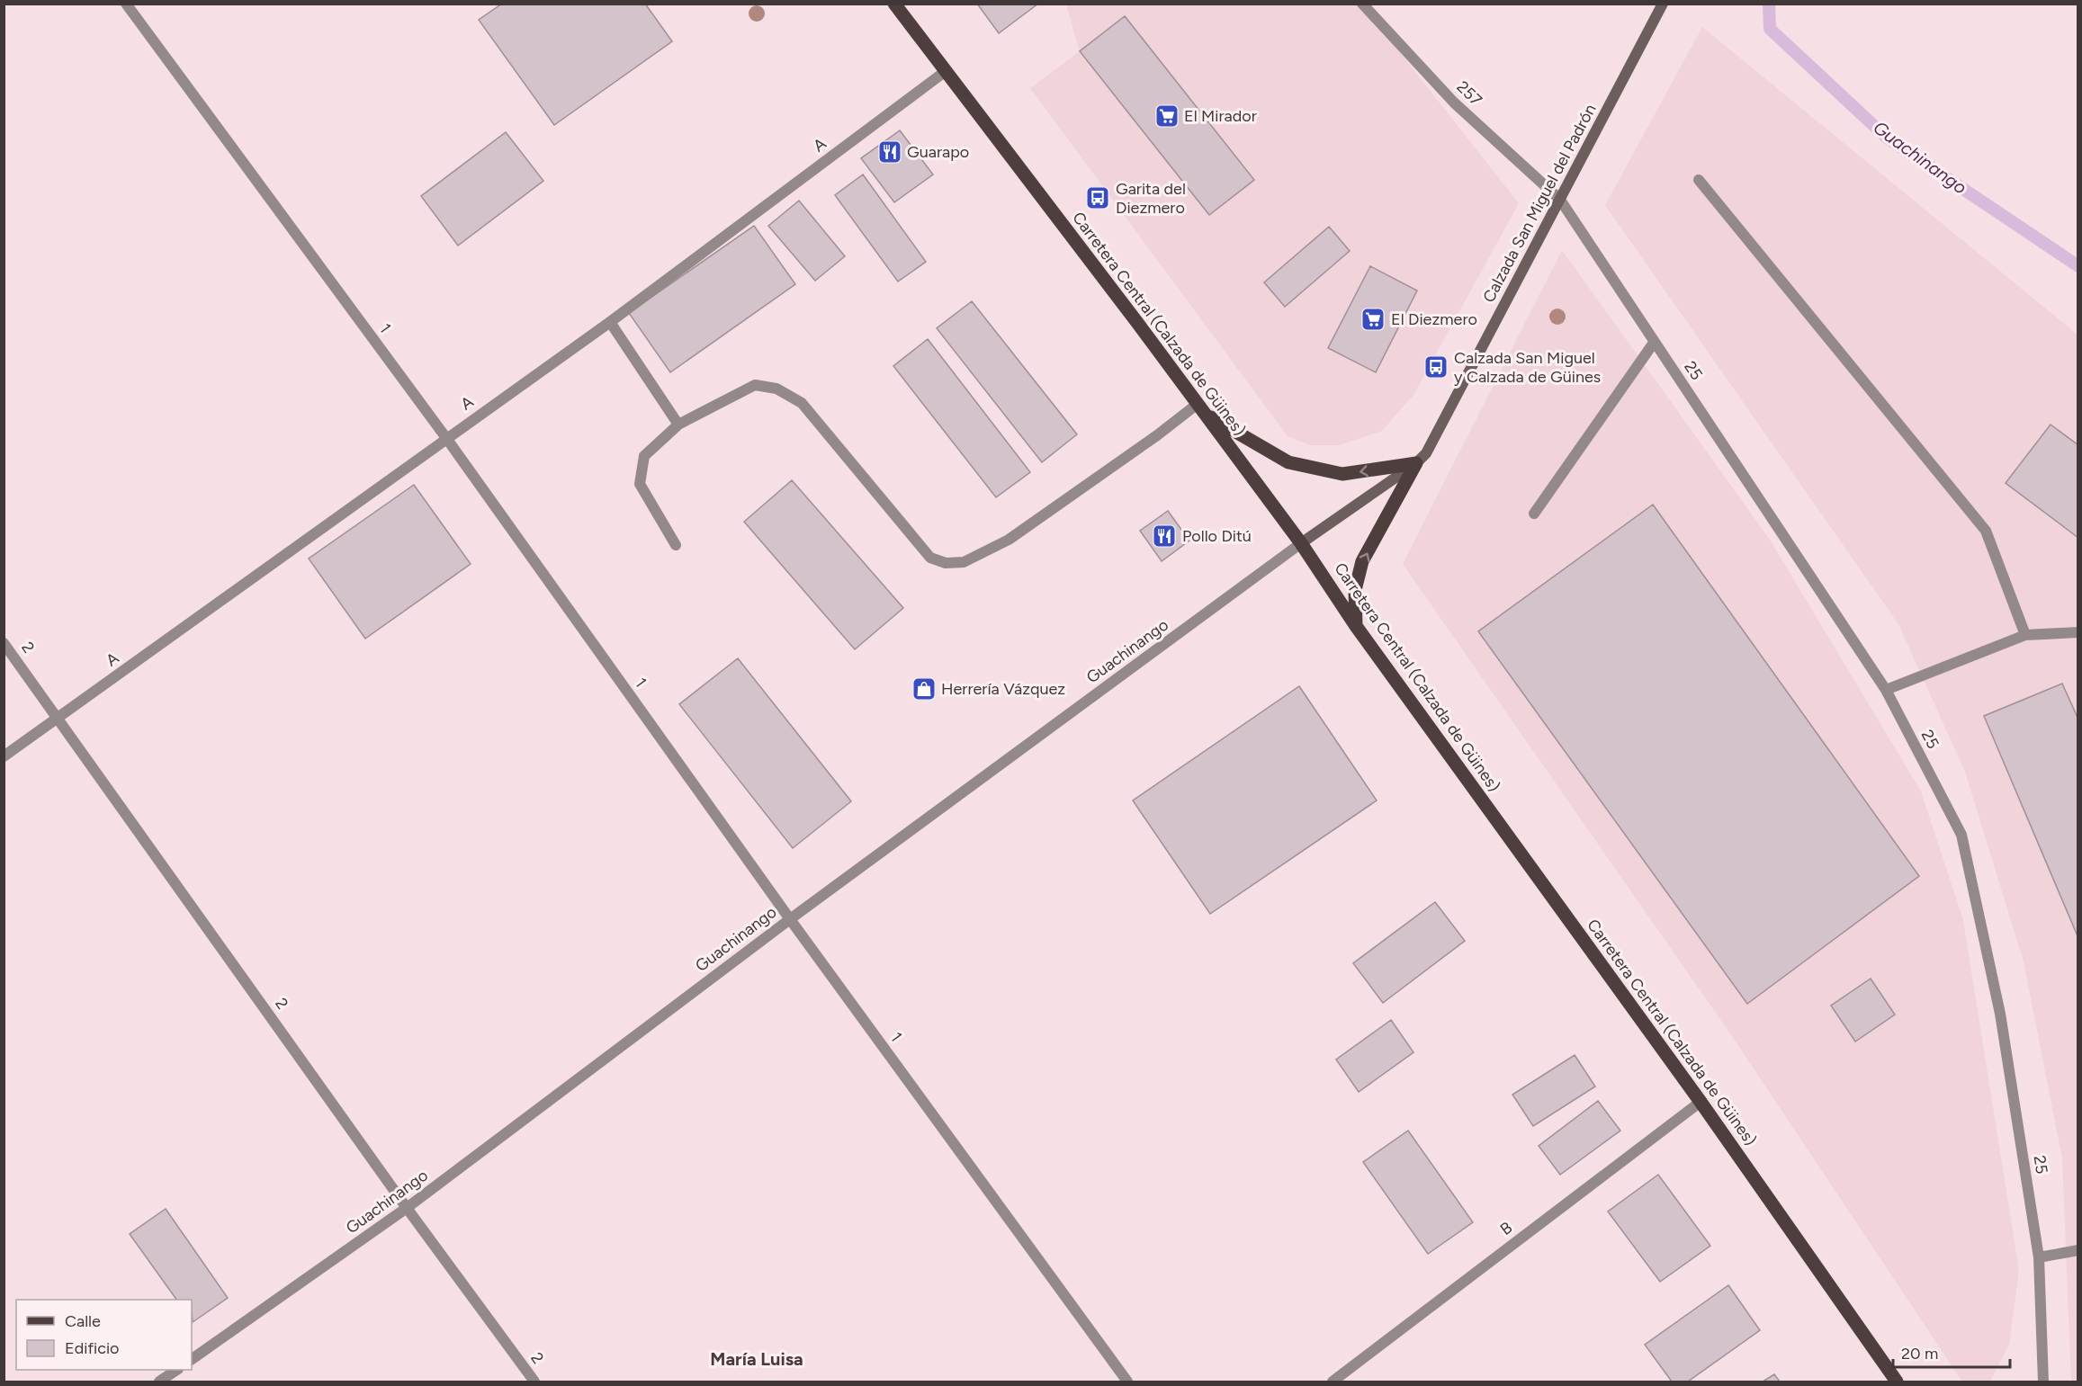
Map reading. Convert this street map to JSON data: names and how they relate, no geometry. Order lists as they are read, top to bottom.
{
  "streets": {
    "main road": ["Calzada San Miguel del Padrón", "Carretera Central (Calzada de Güines)"],
    "street": [
      "257",
      "A",
      "1",
      "25",
      "2",
      "Guachinango",
      "B"
    ]
  },
  "crossings": [
    ["257", "Calzada San Miguel del Padrón"],
    ["257", "25"],
    ["A", "Carretera Central (Calzada de Güines)"],
    ["A", "1"],
    ["A", "2"],
    ["Calzada San Miguel del Padrón", "Carretera Central (Calzada de Güines)"],
    ["Calzada San Miguel del Padrón", "25"],
    ["Calzada San Miguel del Padrón", "Guachinango"],
    ["Carretera Central (Calzada de Güines)", "Guachinango"],
    ["Carretera Central (Calzada de Güines)", "B"],
    ["1", "Guachinango"],
    ["2", "Guachinango"]
  ],
  "districts": ["María Luisa"],
  "water": ["Guachinango"],
  "places": {
    "supermarket": ["El Mirador", "El Diezmero"],
    "restaurant": ["Guarapo", "Pollo Ditú"],
    "bus stop": ["Garita del Diezmero", "Calzada San Miguel y Calzada de Güines"],
    "shop": ["Herrería Vázquez"]
  },
  "legend": ["Calle", "Edificio"],
  "scale_bar": "20 m"
}
